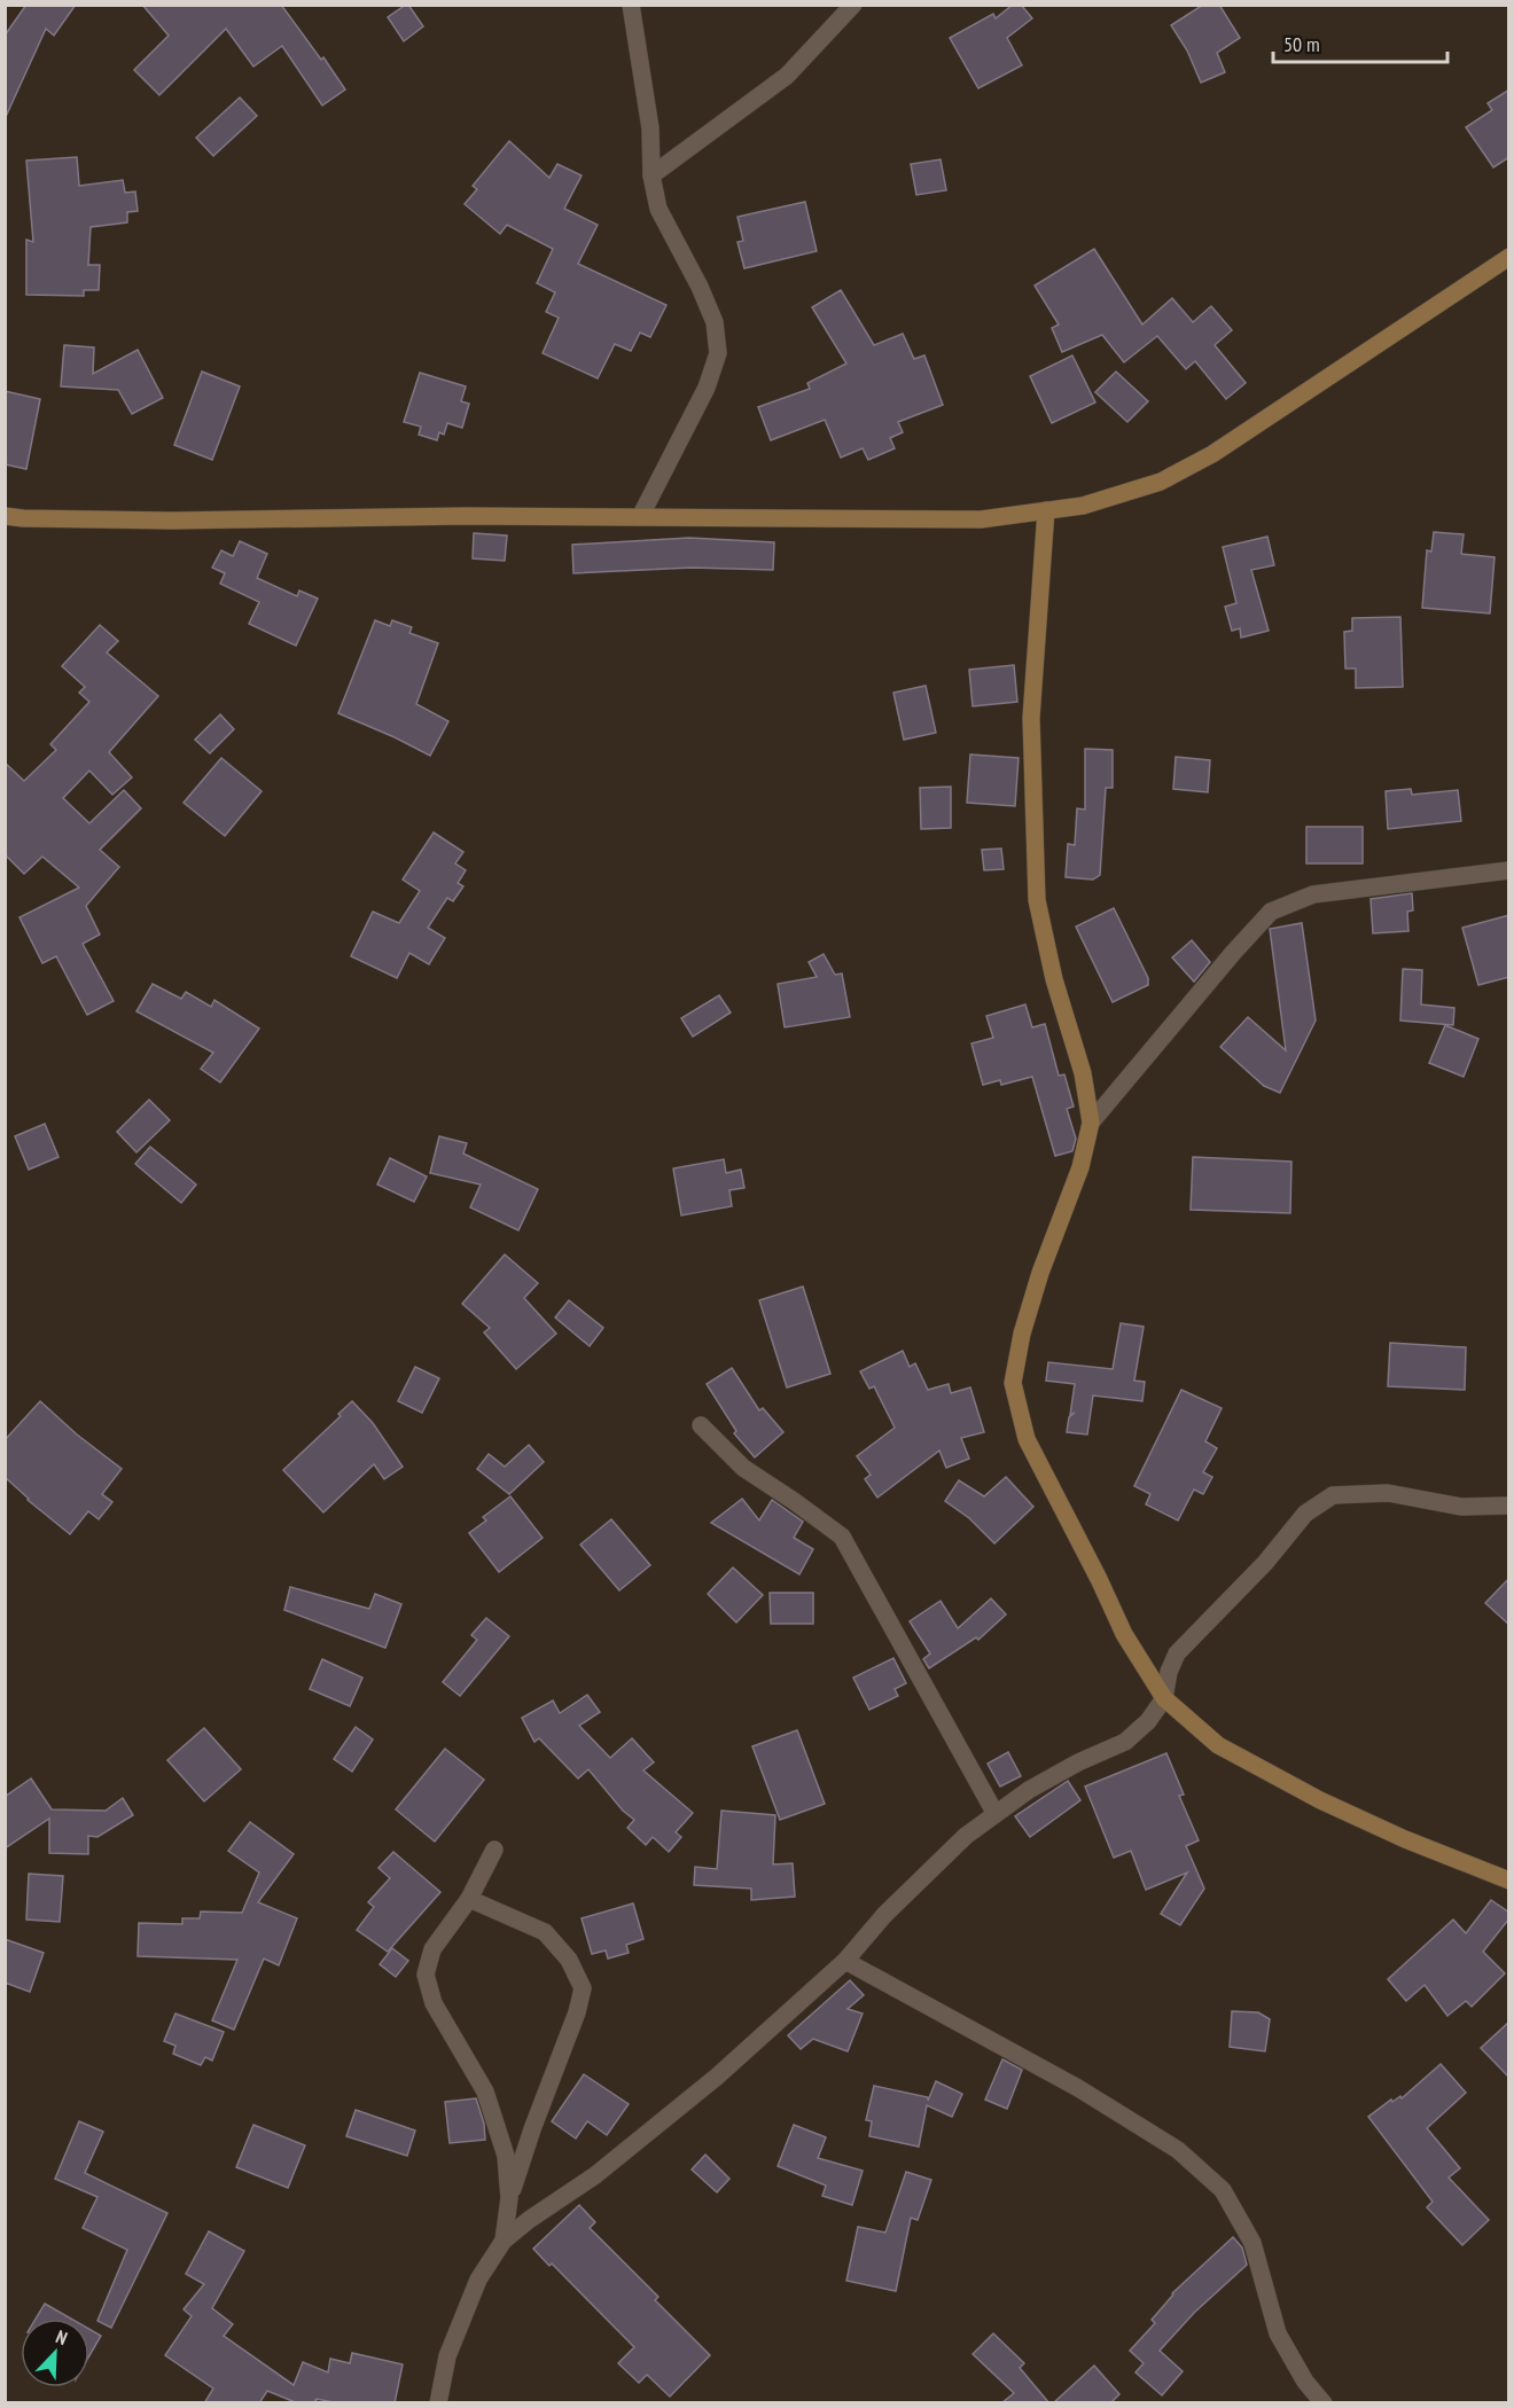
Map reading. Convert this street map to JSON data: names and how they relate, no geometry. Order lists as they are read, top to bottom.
{
  "scale_bar": "50 m",
  "north": "top right"
}
